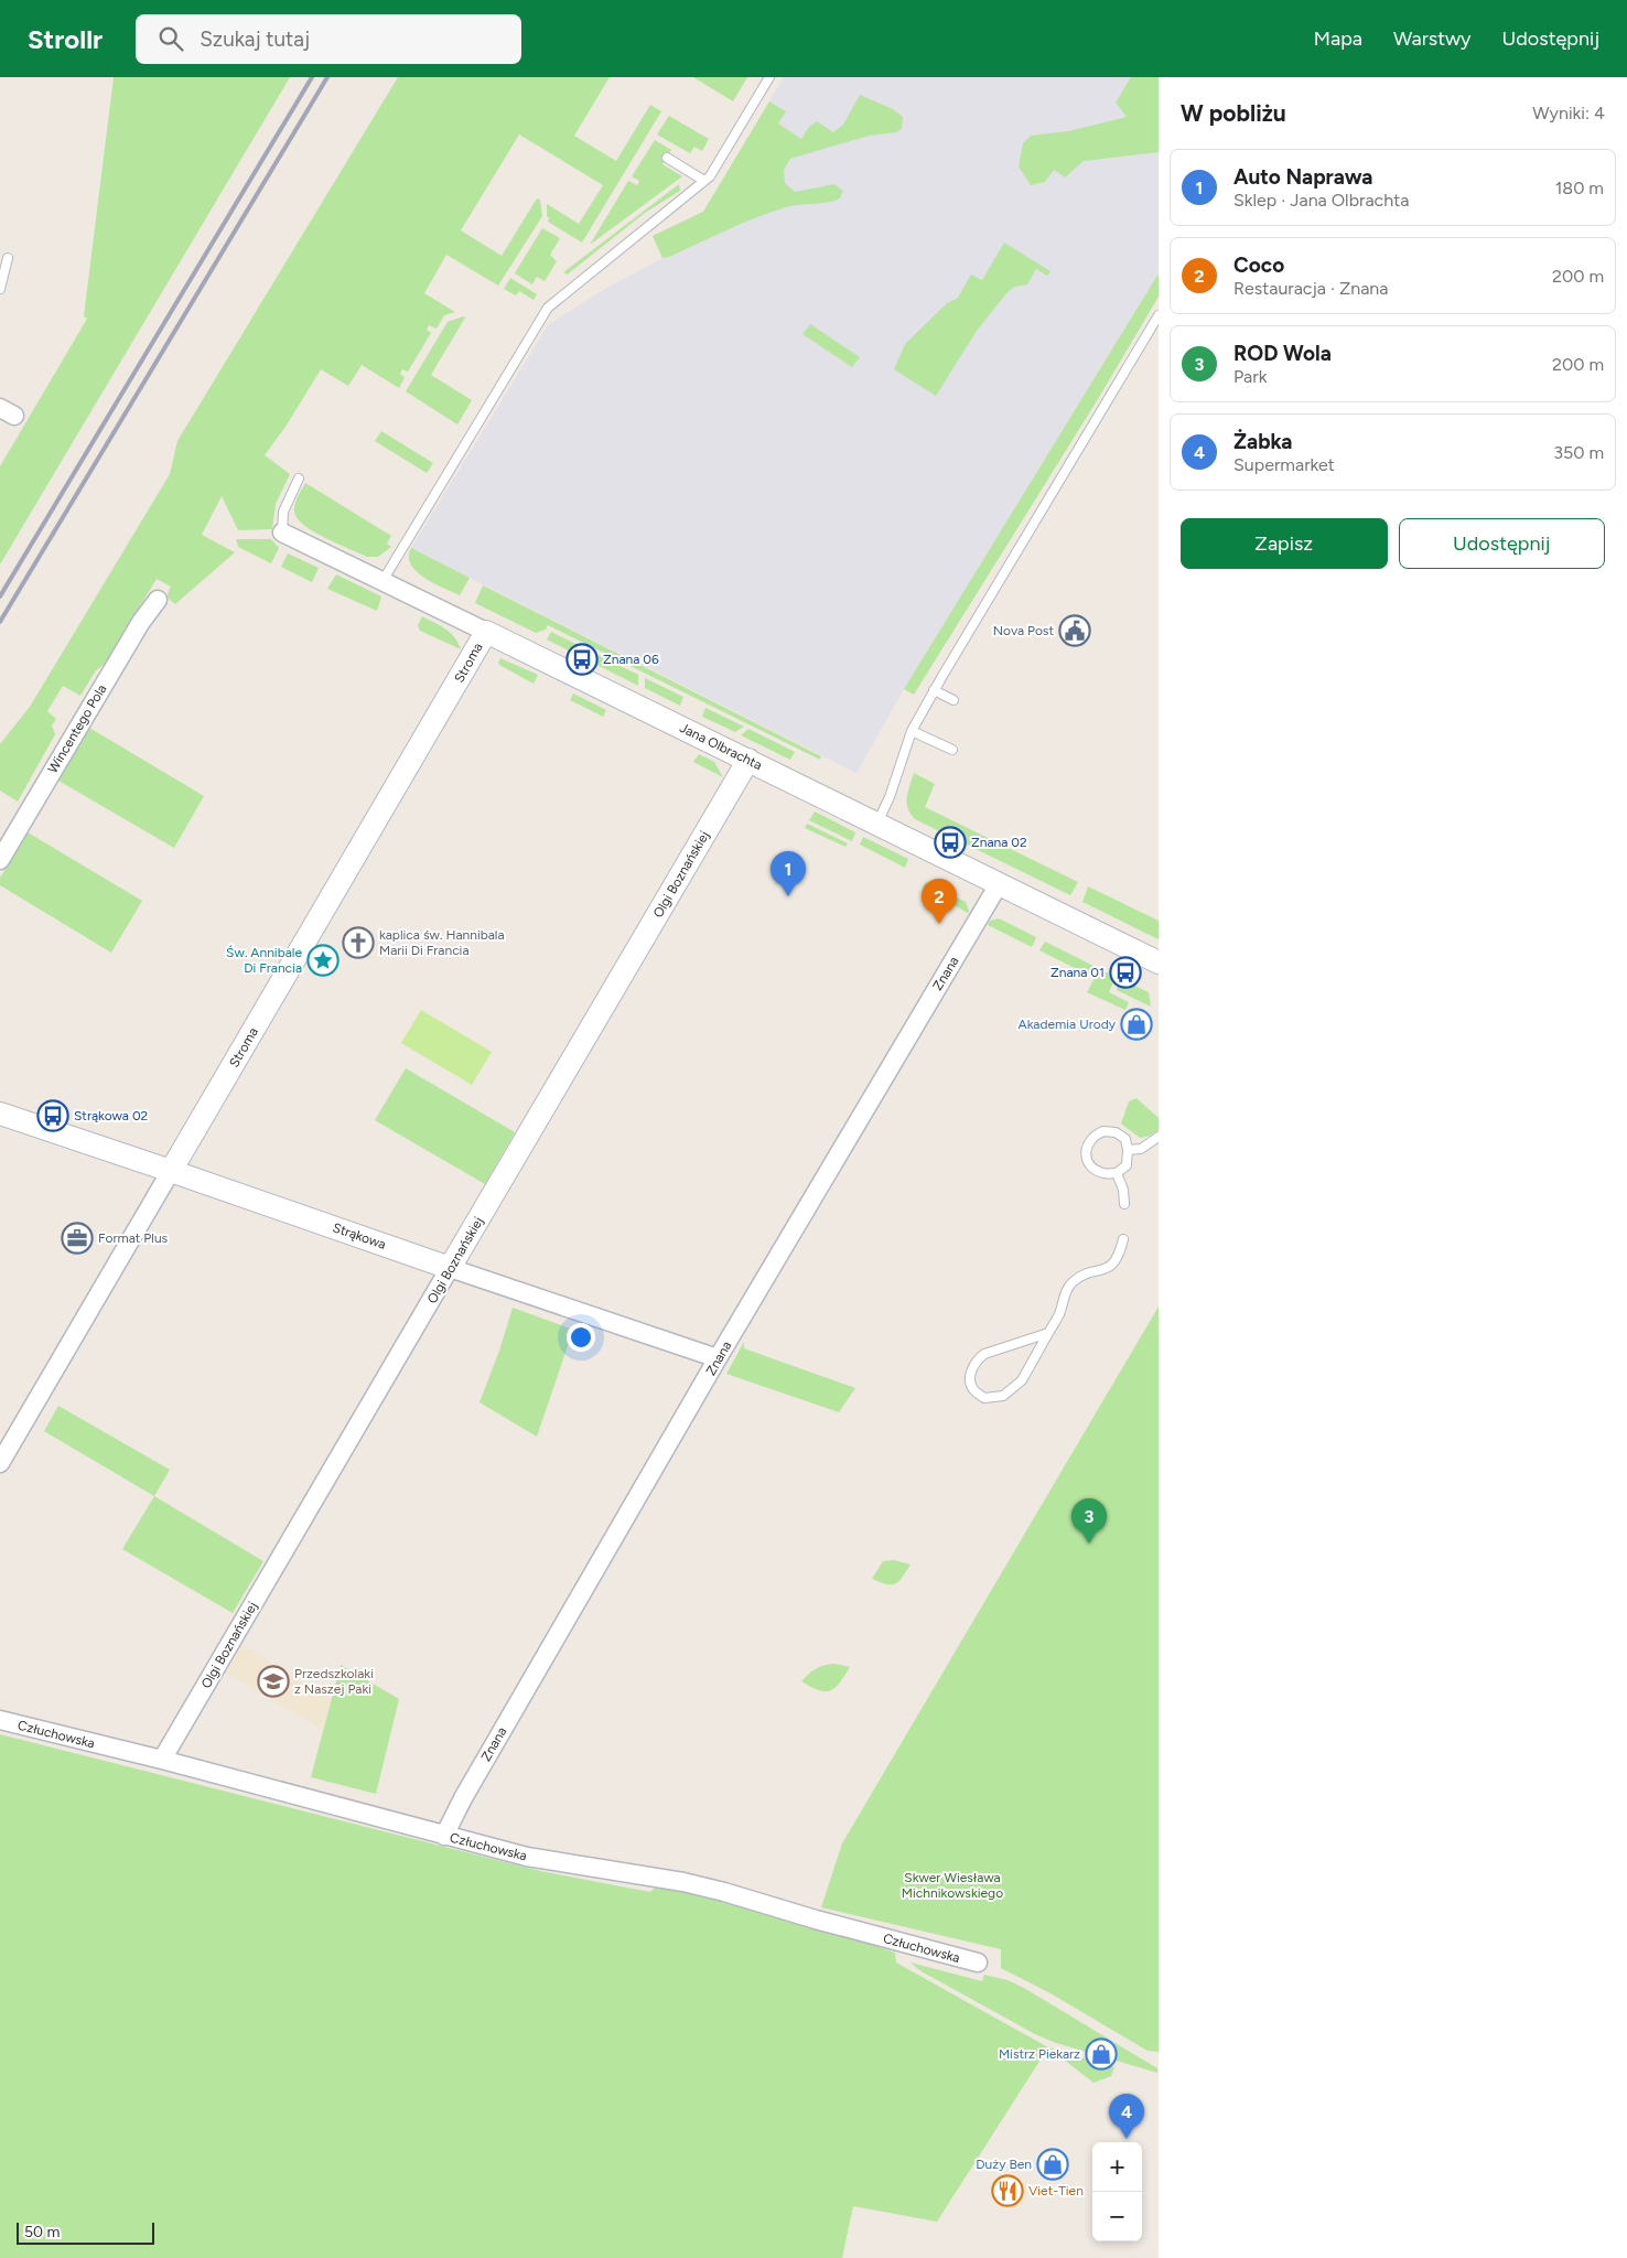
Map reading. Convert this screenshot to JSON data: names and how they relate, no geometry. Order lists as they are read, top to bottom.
{
  "streets": {
    "street": [
      "Stroma",
      "Wincentego Pola",
      "Jana Olbrachta",
      "Olgi Boznańskiej",
      "Znana",
      "Strąkowa",
      "Człuchowska"
    ]
  },
  "crossings": [
    ["Stroma", "Jana Olbrachta"],
    ["Stroma", "Strąkowa"],
    ["Jana Olbrachta", "Olgi Boznańskiej"],
    ["Jana Olbrachta", "Znana"],
    ["Olgi Boznańskiej", "Strąkowa"],
    ["Olgi Boznańskiej", "Człuchowska"],
    ["Znana", "Strąkowa"],
    ["Znana", "Człuchowska"]
  ],
  "parks": ["Skwer Wiesława Michnikowskiego"],
  "places": {
    "public building": ["Nova Post"],
    "bus stop": [
      "Znana 06",
      "Znana 02",
      "Znana 01",
      "Strąkowa 02"
    ],
    "church": ["kaplica św. Hannibala Marii Di Francia"],
    "place": ["Św. Annibale Di Francia"],
    "shop": ["Akademia Urody", "Mistrz Piekarz", "Duży Ben"],
    "office": ["Format Plus"],
    "school or university": ["Przedszkolaki z Naszej Paki"],
    "restaurant": ["Viet-Tien"]
  },
  "scale_bar": "50 m",
  "page": {
    "header": "Strollr",
    "search": "Szukaj tutaj",
    "nav": ["Mapa", "Warstwy", "Udostępnij"],
    "heading": ["W pobliżu", "Wyniki: 4"],
    "list": [
      {
        "mark": "1",
        "name": "Auto Naprawa",
        "note": "Sklep · Jana Olbrachta",
        "value": "180 m"
      },
      {
        "mark": "2",
        "name": "Coco",
        "note": "Restauracja · Znana",
        "value": "200 m"
      },
      {
        "mark": "3",
        "name": "ROD Wola",
        "note": "Park",
        "value": "200 m"
      },
      {
        "mark": "4",
        "name": "Żabka",
        "note": "Supermarket",
        "value": "350 m"
      }
    ],
    "buttons": ["Zapisz", "Udostępnij"],
    "pins": [
      "1",
      "2",
      "3",
      "4"
    ],
    "map_buttons": ["+", "−"],
    "scale": "50 m"
  }
}
